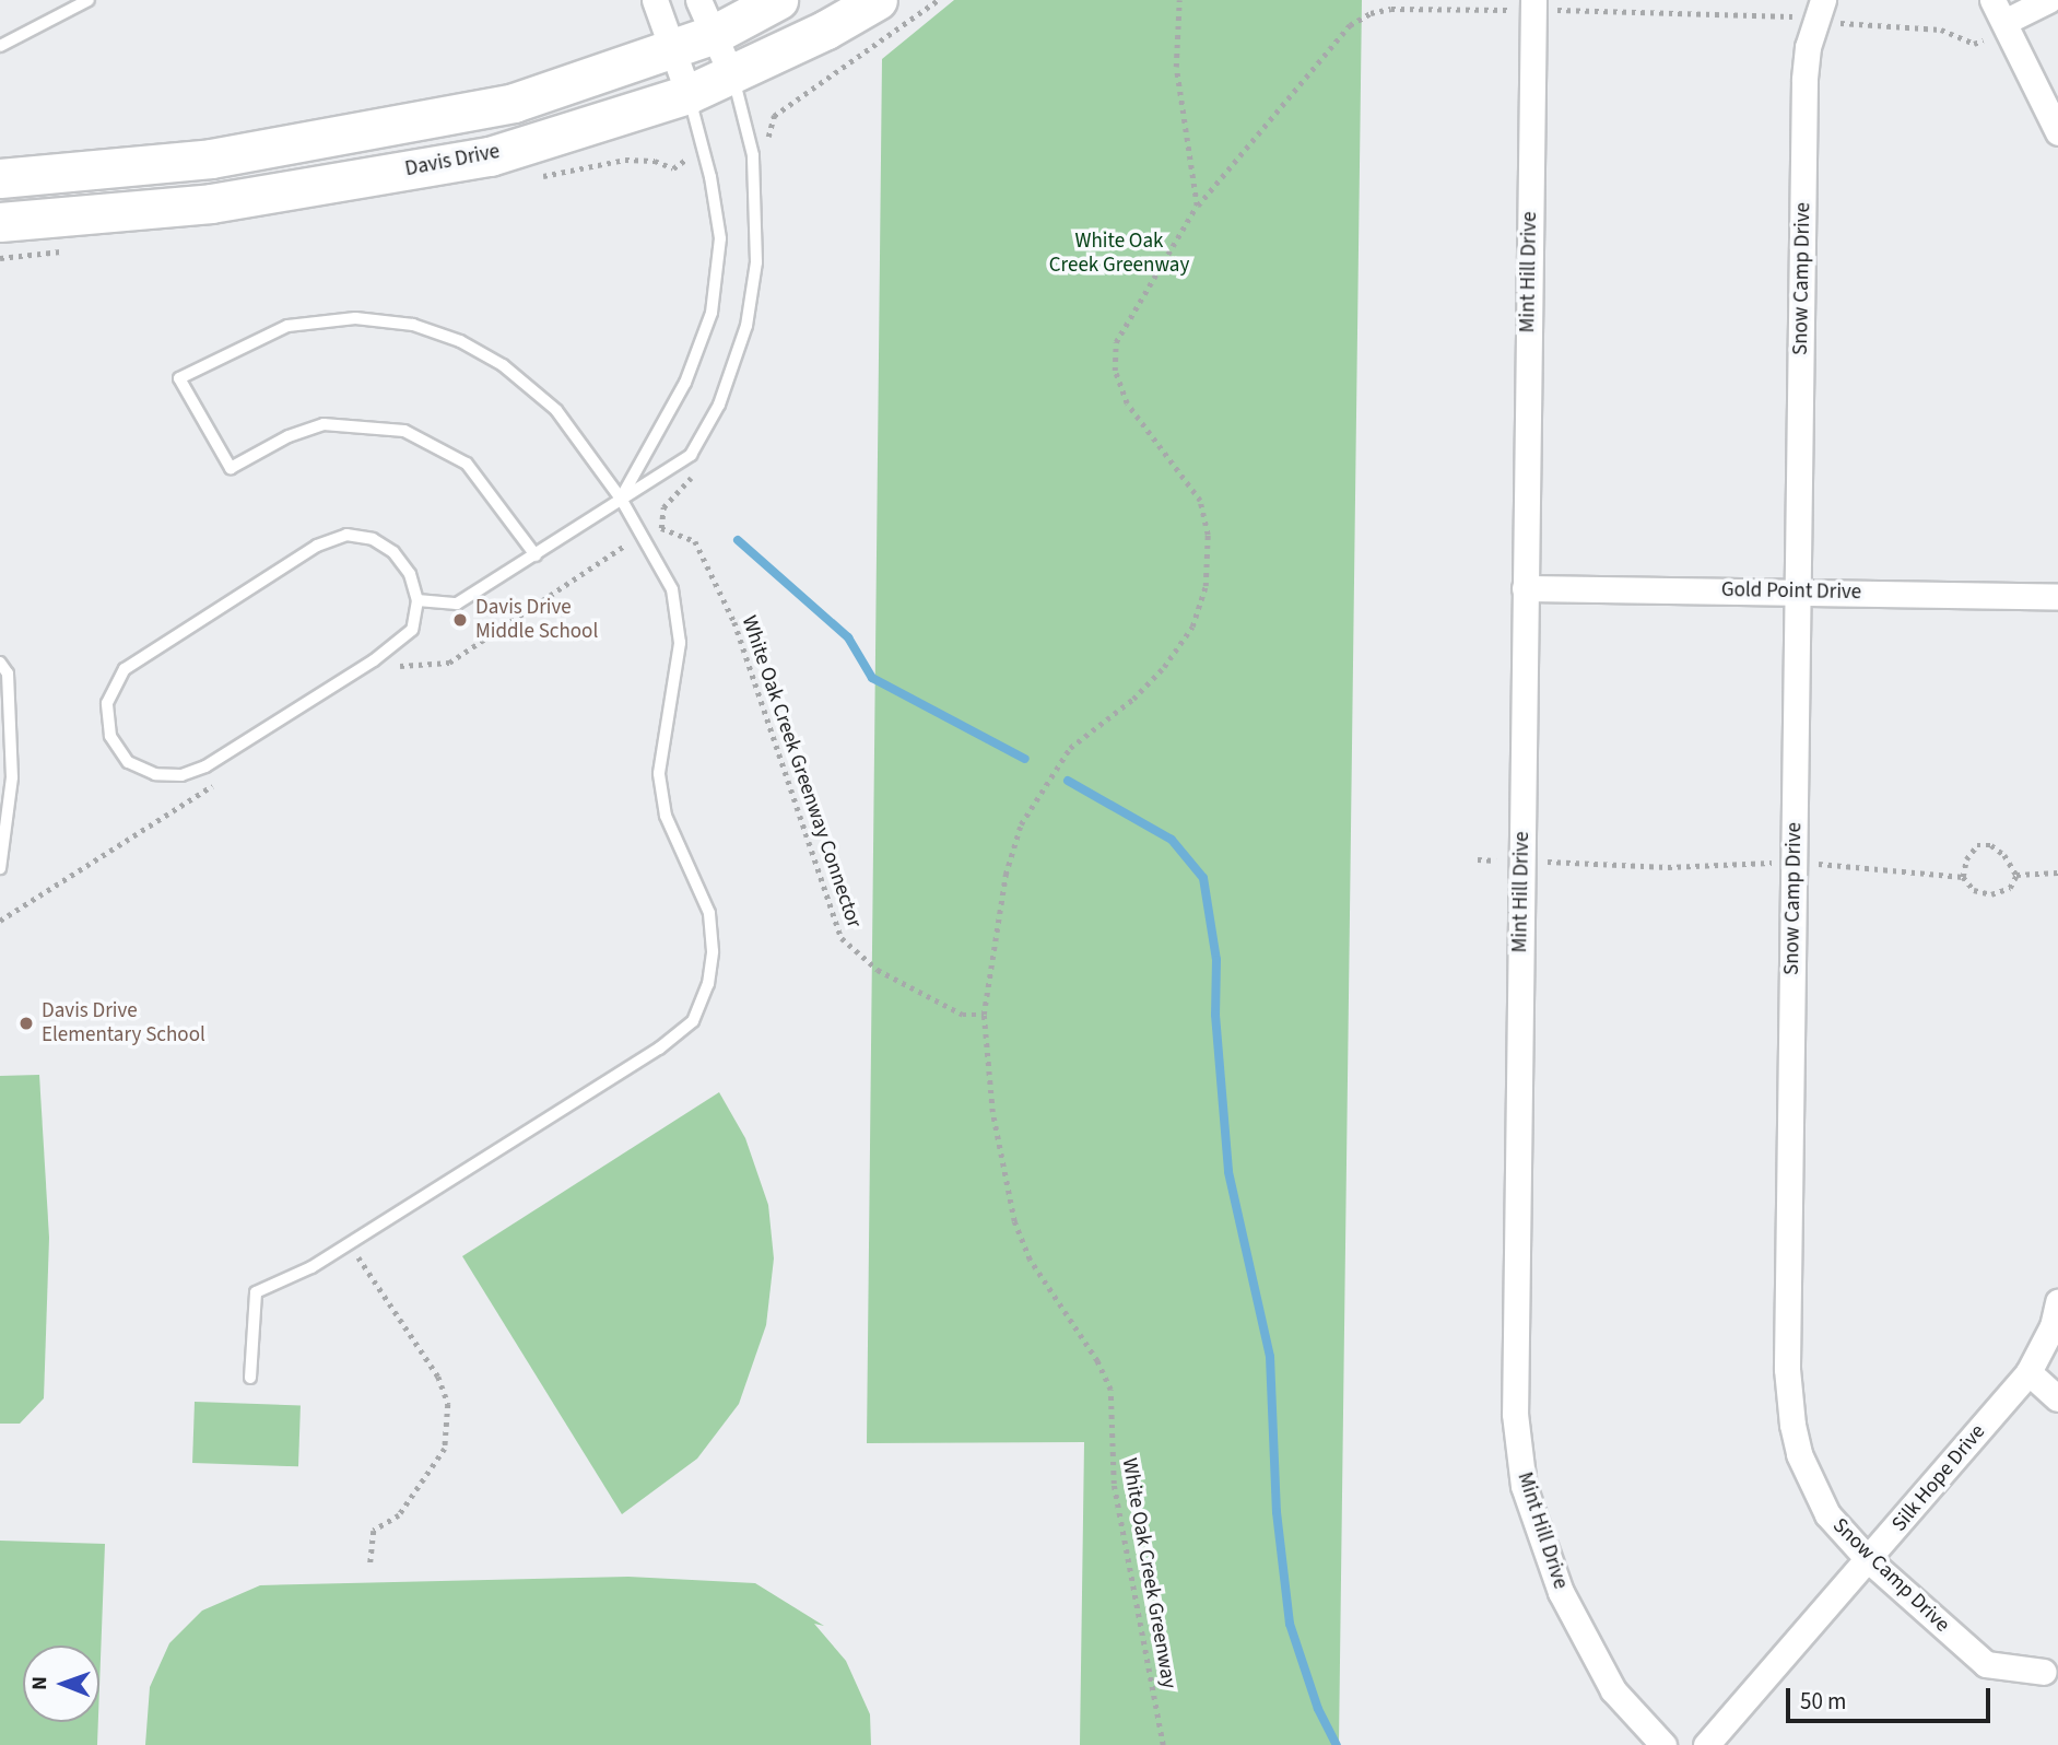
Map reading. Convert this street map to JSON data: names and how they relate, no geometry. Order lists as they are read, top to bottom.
{
  "streets": {
    "main road": ["Davis Drive"],
    "street": [
      "Mint Hill Drive",
      "Snow Camp Drive",
      "Gold Point Drive",
      "Silk Hope Drive"
    ],
    "path": ["White Oak Creek Greenway Connector", "White Oak Creek Greenway"]
  },
  "crossings": [
    ["Mint Hill Drive", "Gold Point Drive"],
    ["Snow Camp Drive", "Gold Point Drive"],
    ["Snow Camp Drive", "Silk Hope Drive"],
    ["White Oak Creek Greenway Connector", "White Oak Creek Greenway"]
  ],
  "parks": ["White Oak Creek Greenway"],
  "places": ["Davis Drive Middle School", "Davis Drive Elementary School"],
  "scale_bar": "50 m",
  "north": "left"
}
